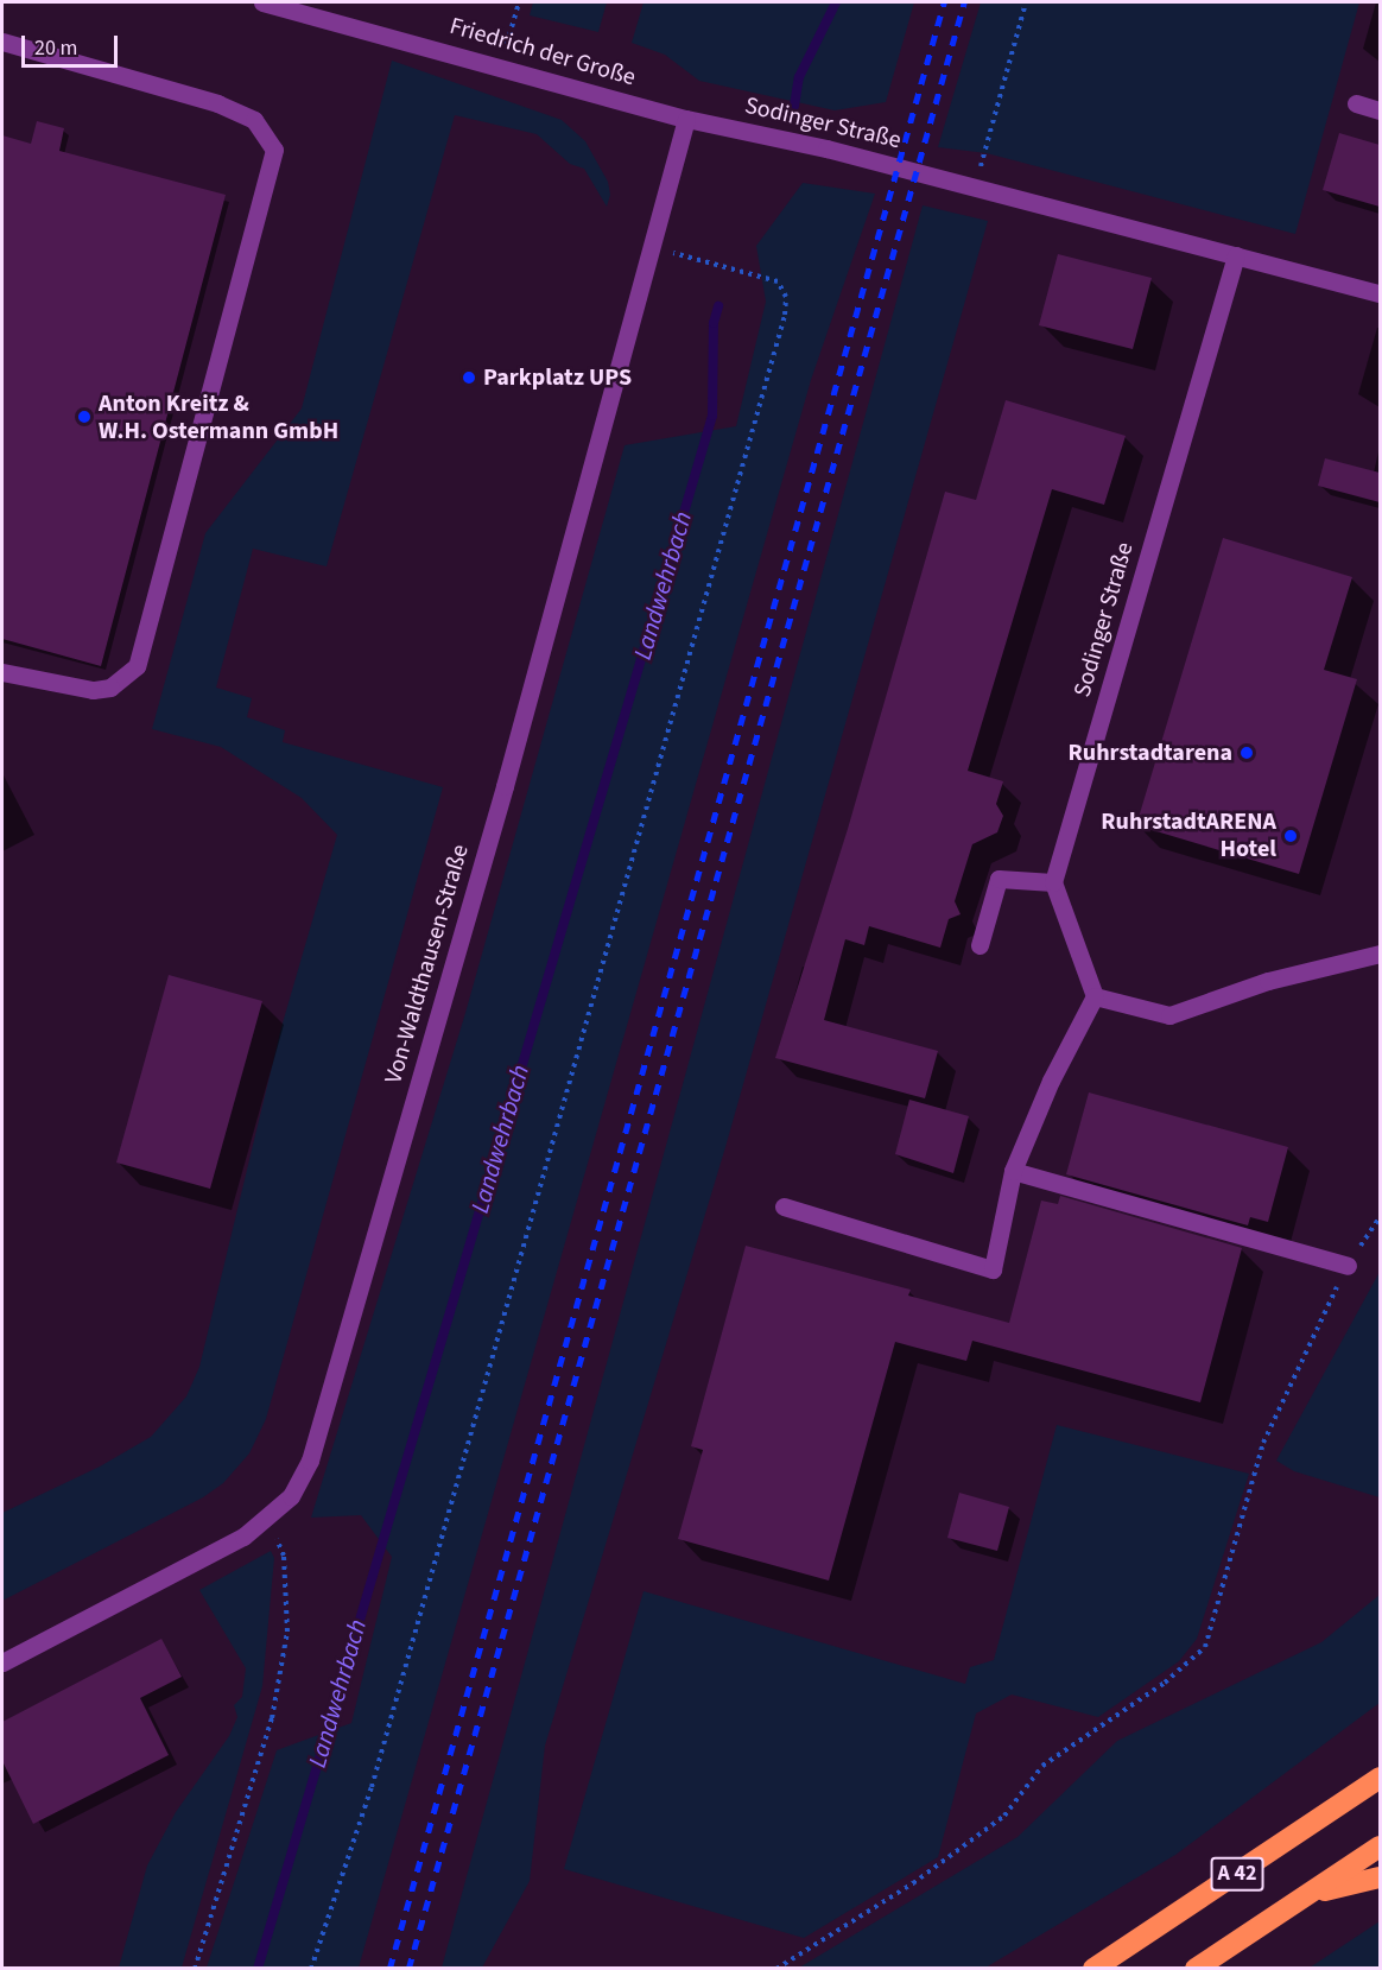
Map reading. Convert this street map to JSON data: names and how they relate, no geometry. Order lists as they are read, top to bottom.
{
  "streets": {
    "highway": ["A 42"],
    "street": ["Friedrich der Große", "Sodinger Straße", "Von-Waldthausen-Straße"]
  },
  "crossings": [
    ["Friedrich der Große", "Sodinger Straße"],
    ["Friedrich der Große", "Von-Waldthausen-Straße"],
    ["Sodinger Straße", "Von-Waldthausen-Straße"]
  ],
  "water": ["Landwehrbach"],
  "places": [
    "Parkplatz UPS",
    "Anton Kreitz & W.H. Ostermann GmbH",
    "Ruhrstadtarena",
    "RuhrstadtARENA Hotel"
  ],
  "scale_bar": "20 m"
}
